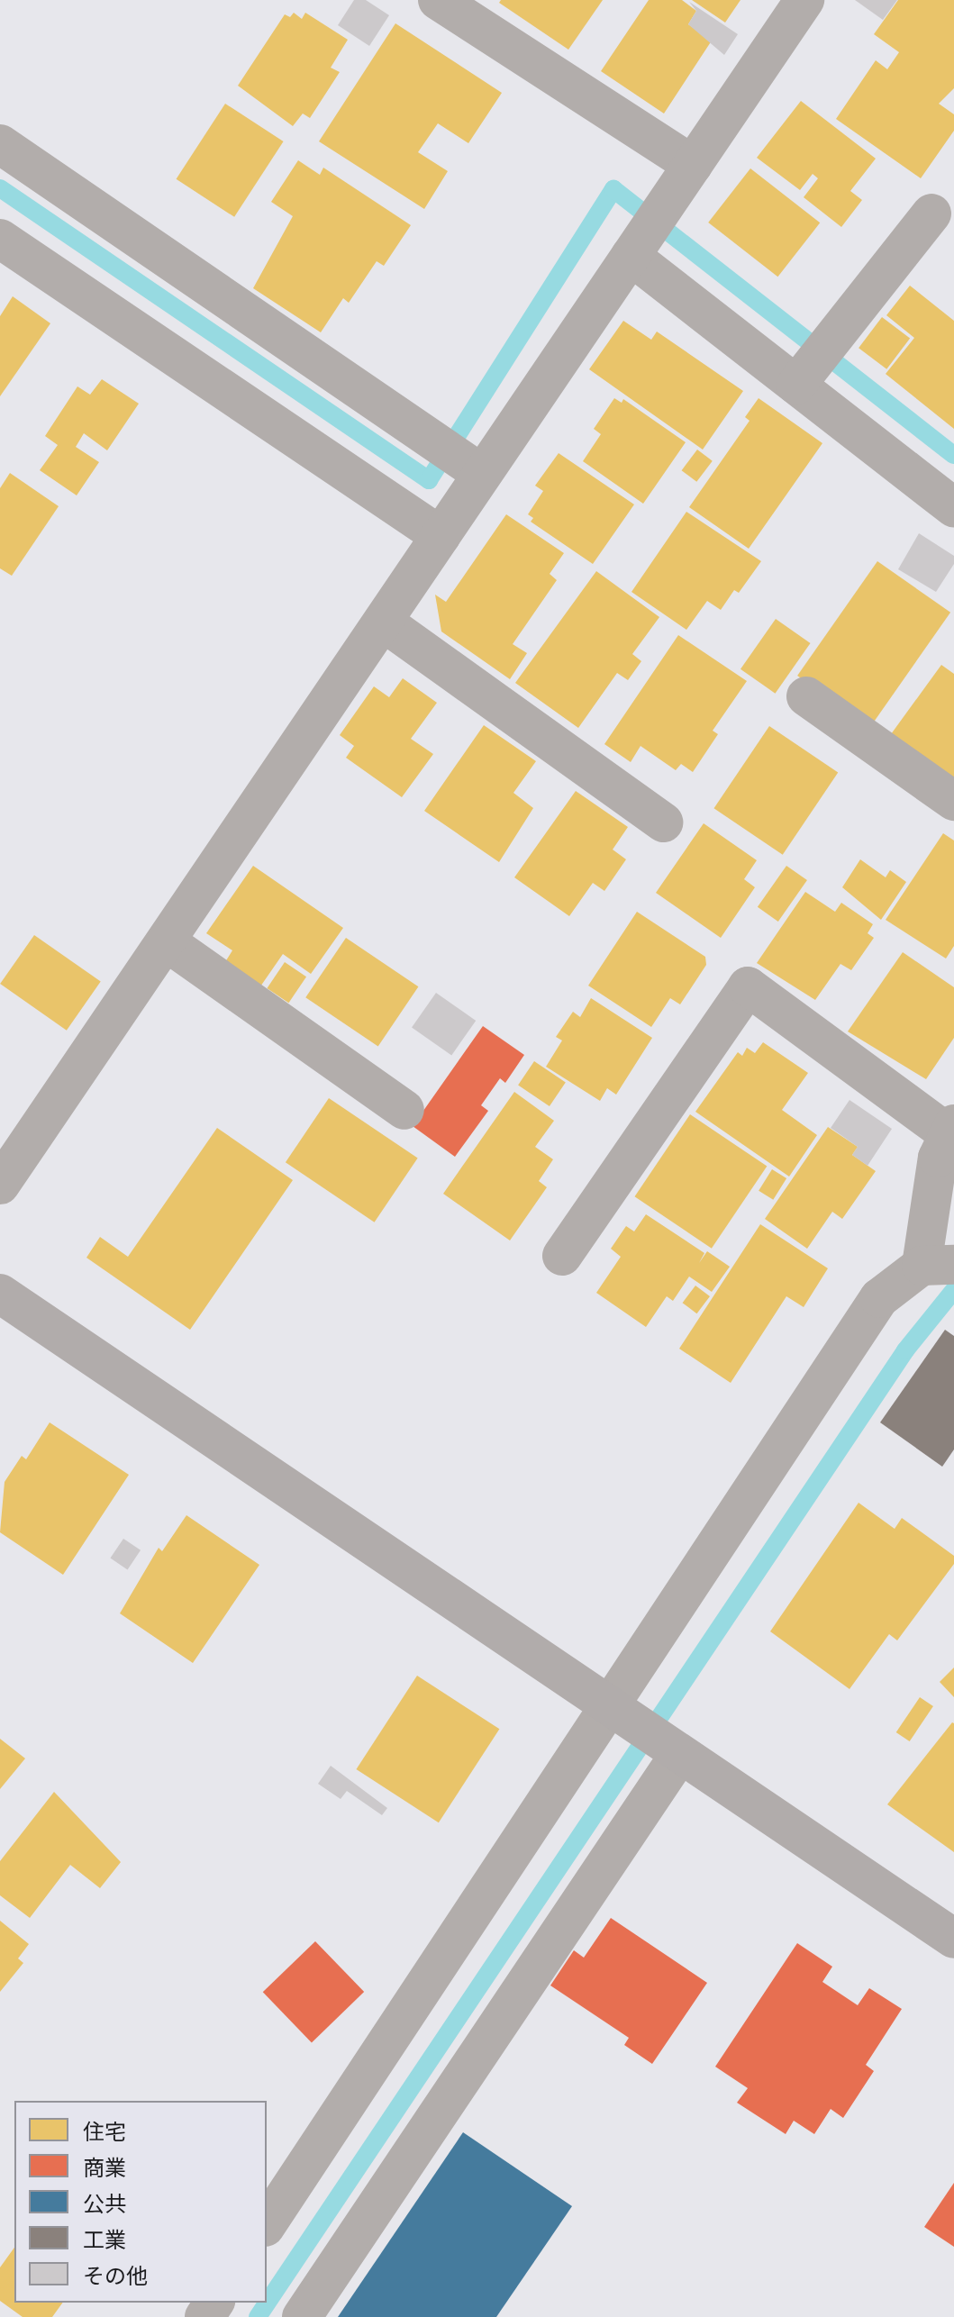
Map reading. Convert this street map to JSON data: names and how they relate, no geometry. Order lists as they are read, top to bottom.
{
  "legend": [
    "住宅",
    "商業",
    "公共",
    "工業",
    "その他"
  ]
}
